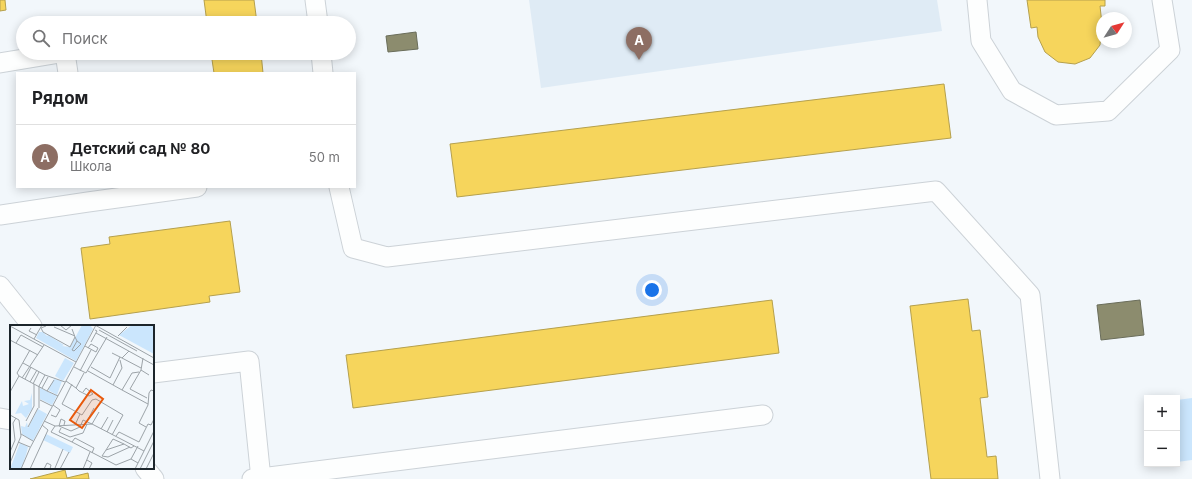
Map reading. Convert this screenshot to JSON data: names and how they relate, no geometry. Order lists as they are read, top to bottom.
{
  "north": "top right",
  "page": {
    "search": "Поиск",
    "pins": "A",
    "heading": "Рядом",
    "list": [
      {
        "mark": "A",
        "name": "Детский сад № 80",
        "note": "Школа",
        "value": "50 m"
      }
    ],
    "map_buttons": ["+", "−"]
  }
}
